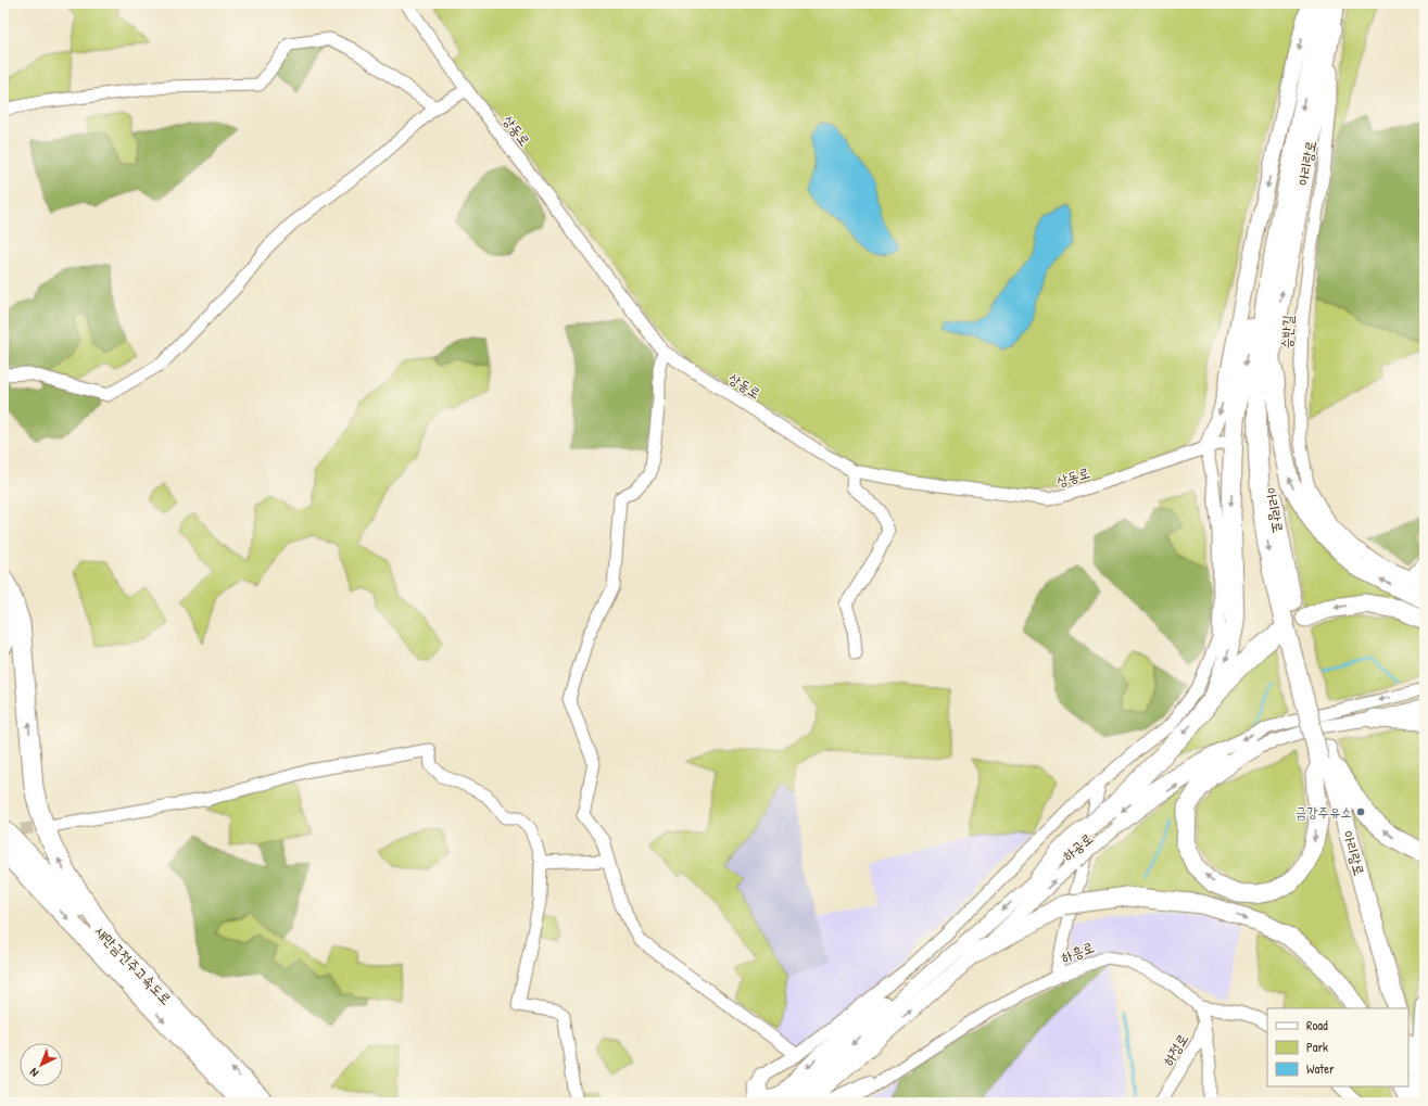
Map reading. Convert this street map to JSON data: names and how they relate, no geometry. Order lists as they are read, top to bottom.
{
  "streets": {
    "highway": ["아리랑로", "새만금전주고속도로"],
    "main road": ["하공로"],
    "street": [
      "상동로",
      "승반길",
      "하흥로",
      "하정로"
    ]
  },
  "crossings": [
    ["아리랑로", "승반길"]
  ],
  "places": ["금강주유소"],
  "legend": ["Road", "Park", "Water"],
  "north": "bottom left"
}
